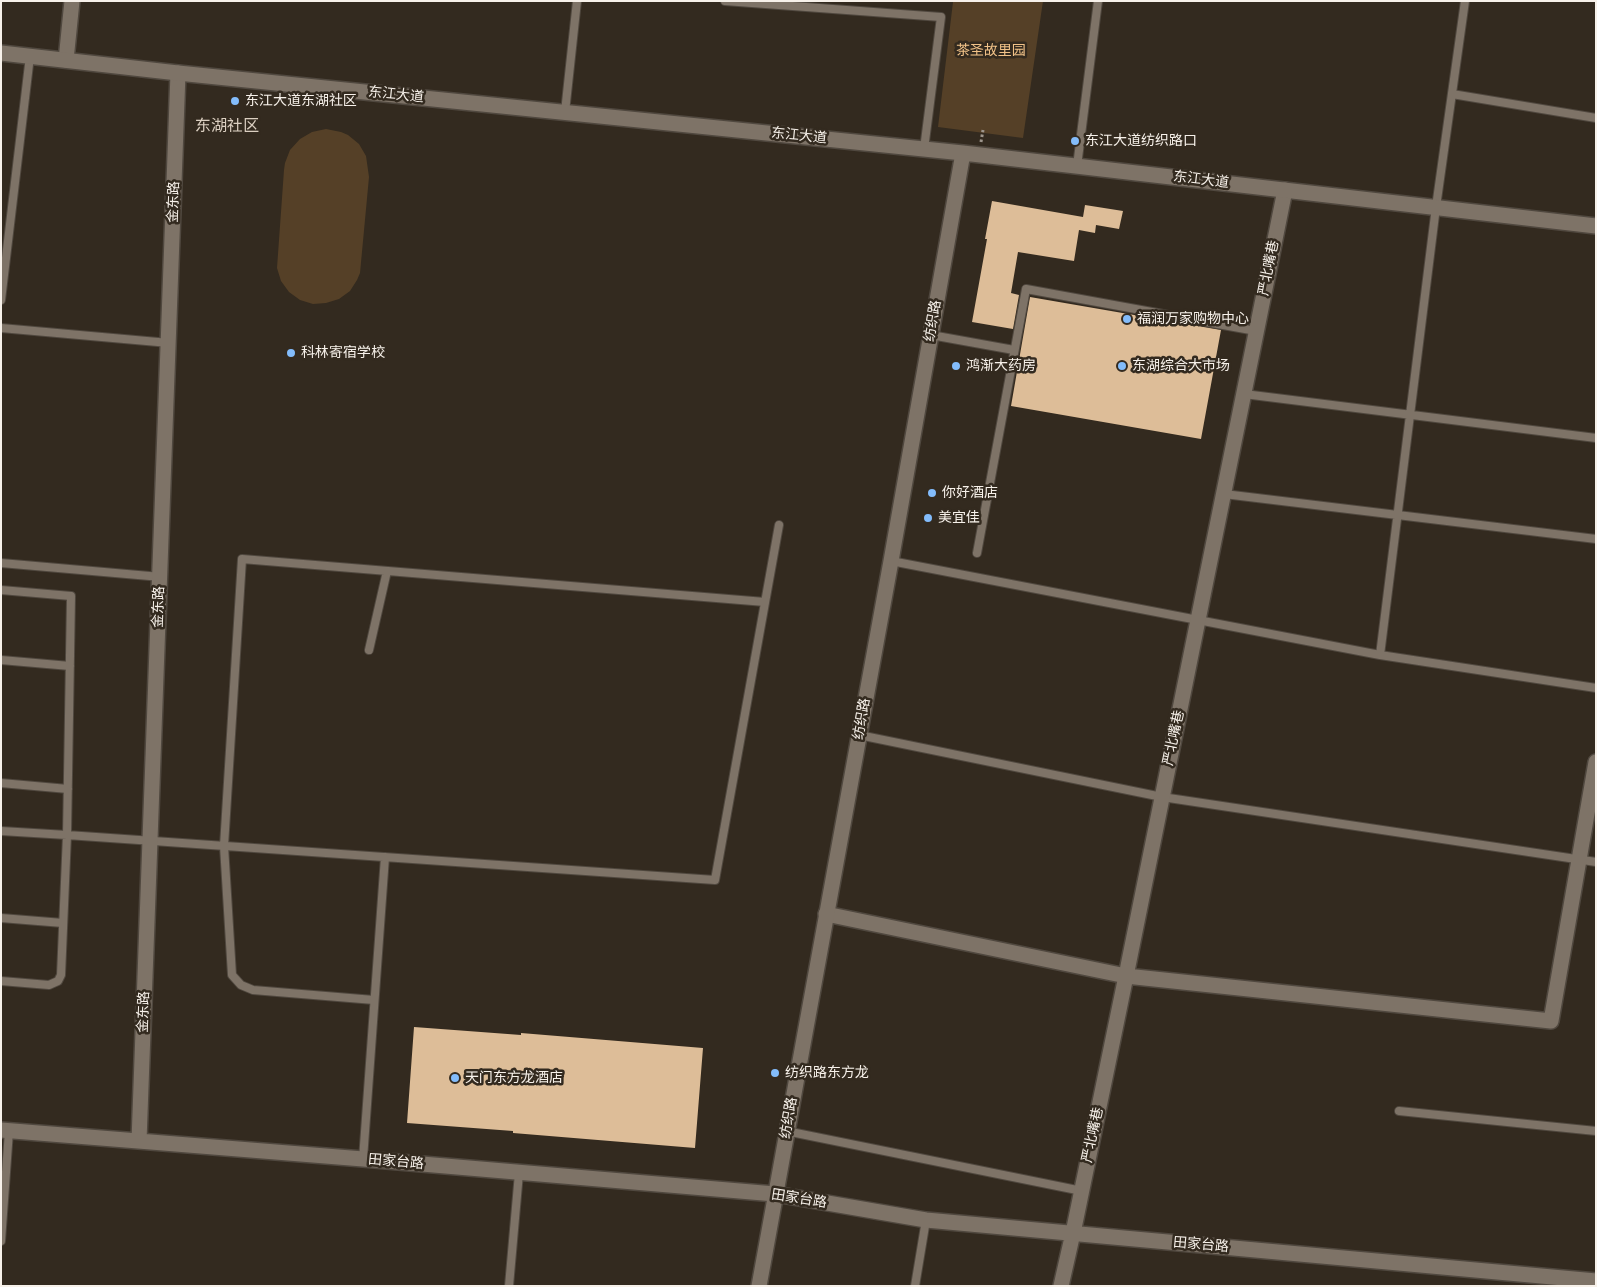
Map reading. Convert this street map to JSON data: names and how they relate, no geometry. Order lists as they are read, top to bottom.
{
  "streets": {
    "street": [
      "东江大道",
      "金东路",
      "严北嘴巷",
      "纺织路",
      "田家台路"
    ]
  },
  "crossings": [
    ["东江大道", "金东路"],
    ["东江大道", "严北嘴巷"],
    ["东江大道", "纺织路"],
    ["金东路", "田家台路"],
    ["严北嘴巷", "田家台路"],
    ["纺织路", "田家台路"]
  ],
  "districts": ["东湖社区"],
  "parks": ["茶圣故里园"],
  "places": [
    "东江大道东湖社区",
    "东江大道纺织路口",
    "福润万家购物中心",
    "科林寄宿学校",
    "鸿渐大药房",
    "东湖综合大市场",
    "你好酒店",
    "美宜佳",
    "纺织路东方龙",
    "天门东方龙酒店"
  ]
}
